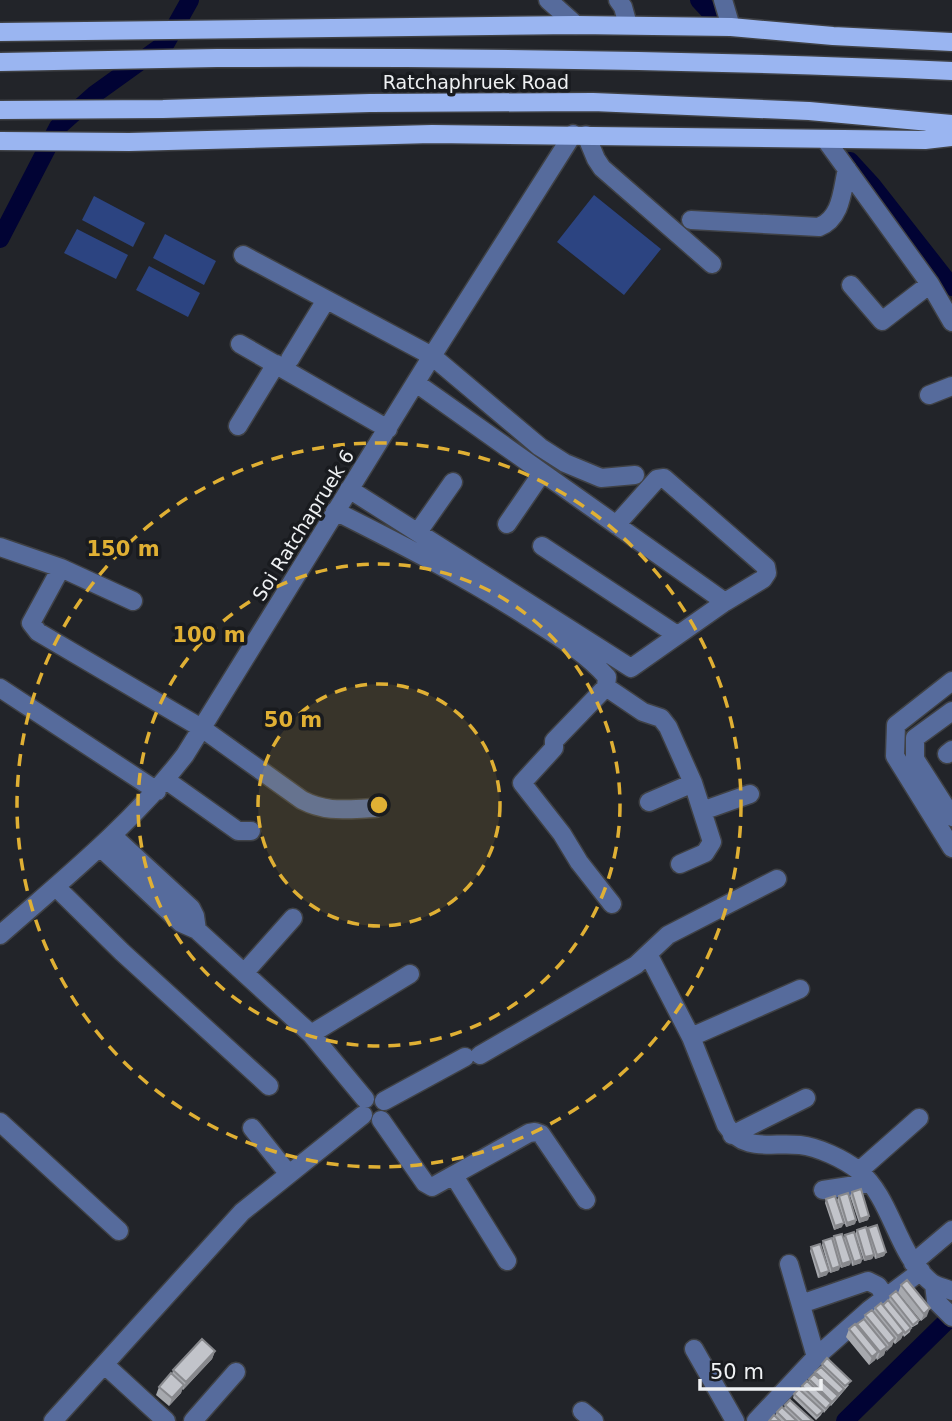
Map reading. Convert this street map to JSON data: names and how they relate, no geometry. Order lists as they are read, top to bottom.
{
  "streets": {
    "main road": ["Ratchaphruek Road"],
    "street": ["Soi Ratchapruek 6"]
  },
  "scale_bar": "50 m",
  "rings": ["150 m", "100 m", "50 m"]
}
